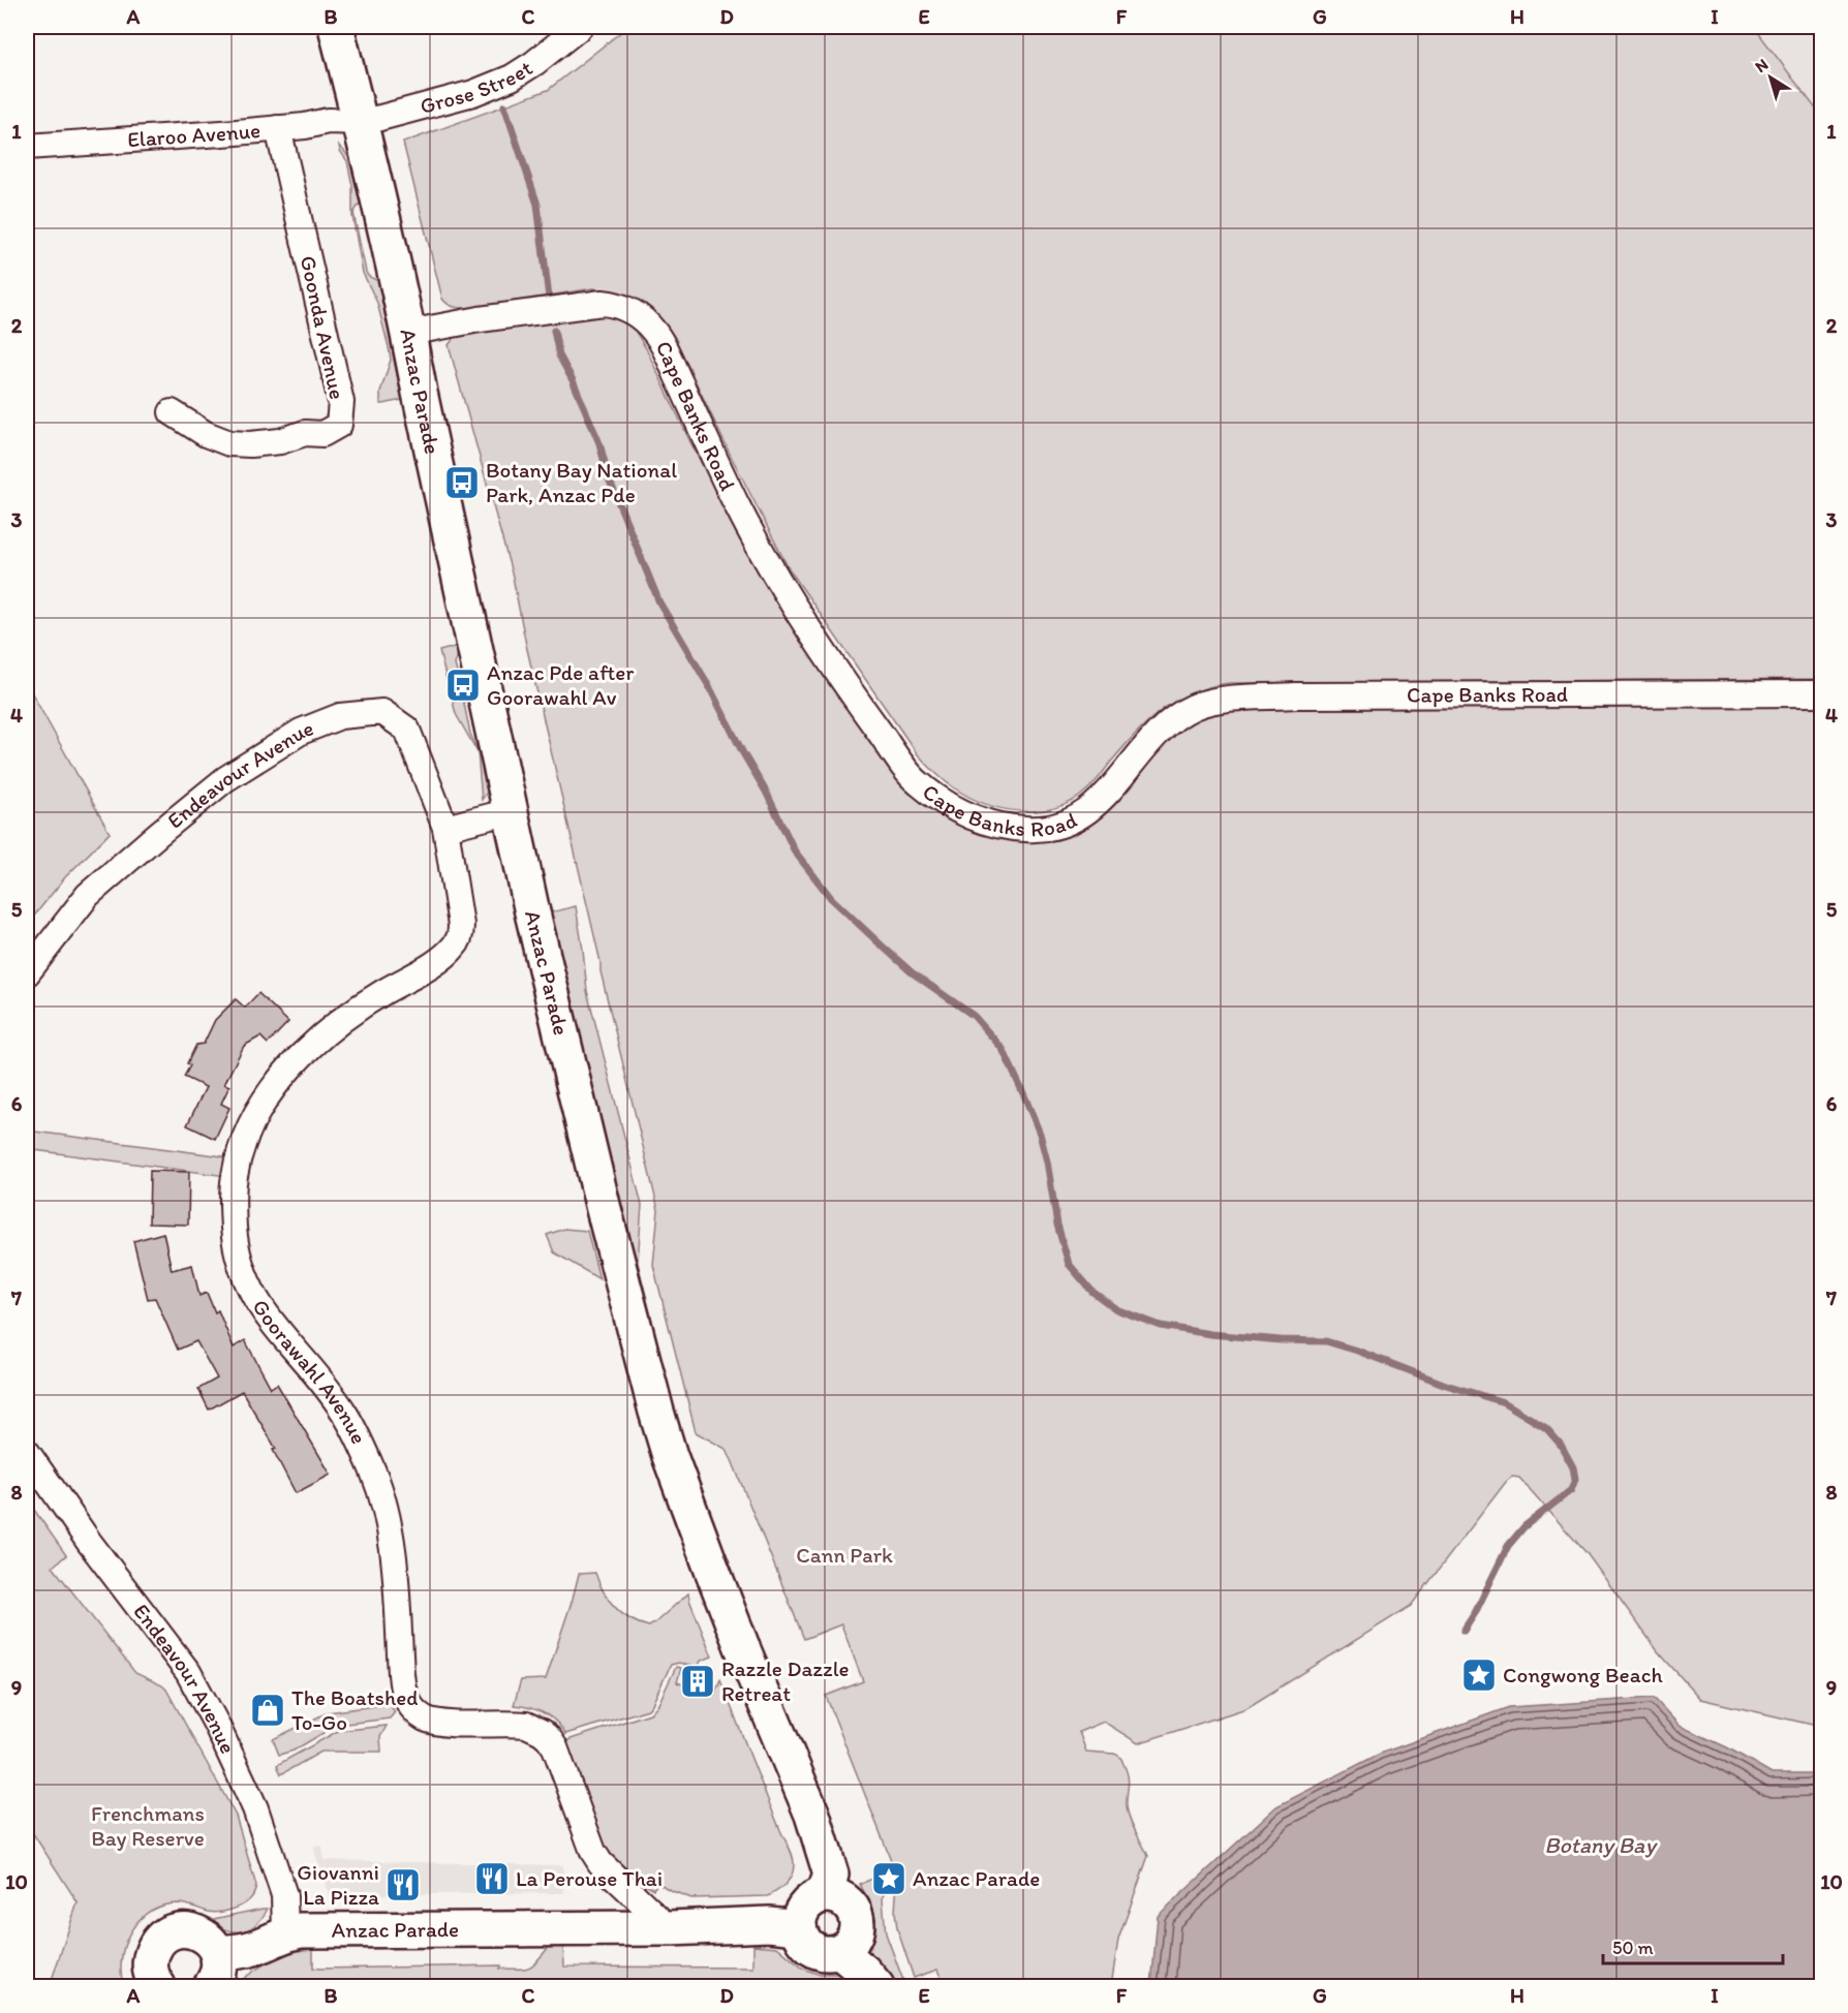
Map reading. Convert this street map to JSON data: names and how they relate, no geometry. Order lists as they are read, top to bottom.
{
  "streets": {
    "main road": ["Anzac Parade"],
    "street": [
      "Grose Street",
      "Elaroo Avenue",
      "Goonda Avenue",
      "Cape Banks Road",
      "Endeavour Avenue",
      "Goorawahl Avenue"
    ]
  },
  "crossings": [
    ["Grose Street", "Elaroo Avenue"],
    ["Grose Street", "Anzac Parade"],
    ["Elaroo Avenue", "Goonda Avenue"],
    ["Elaroo Avenue", "Anzac Parade"],
    ["Anzac Parade", "Cape Banks Road"],
    ["Anzac Parade", "Endeavour Avenue"],
    ["Anzac Parade", "Goorawahl Avenue"],
    ["Endeavour Avenue", "Goorawahl Avenue"]
  ],
  "water": ["Botany Bay"],
  "parks": ["Cann Park", "Frenchmans Bay Reserve"],
  "places": {
    "bus stop": ["Botany Bay National Park, Anzac Pde", "Anzac Pde after Goorawahl Av"],
    "place": ["Congwong Beach", "Anzac Parade"],
    "building": ["Razzle Dazzle Retreat"],
    "shop": ["The Boatshed To-Go"],
    "restaurant": ["La Perouse Thai", "Giovanni La Pizza"]
  },
  "scale_bar": "50 m",
  "north": "top left",
  "grid": {
    "columns": [
      "A",
      "B",
      "C",
      "D",
      "E",
      "F",
      "G",
      "H",
      "I"
    ],
    "rows": [
      "1",
      "2",
      "3",
      "4",
      "5",
      "6",
      "7",
      "8",
      "9",
      "10"
    ]
  }
}
